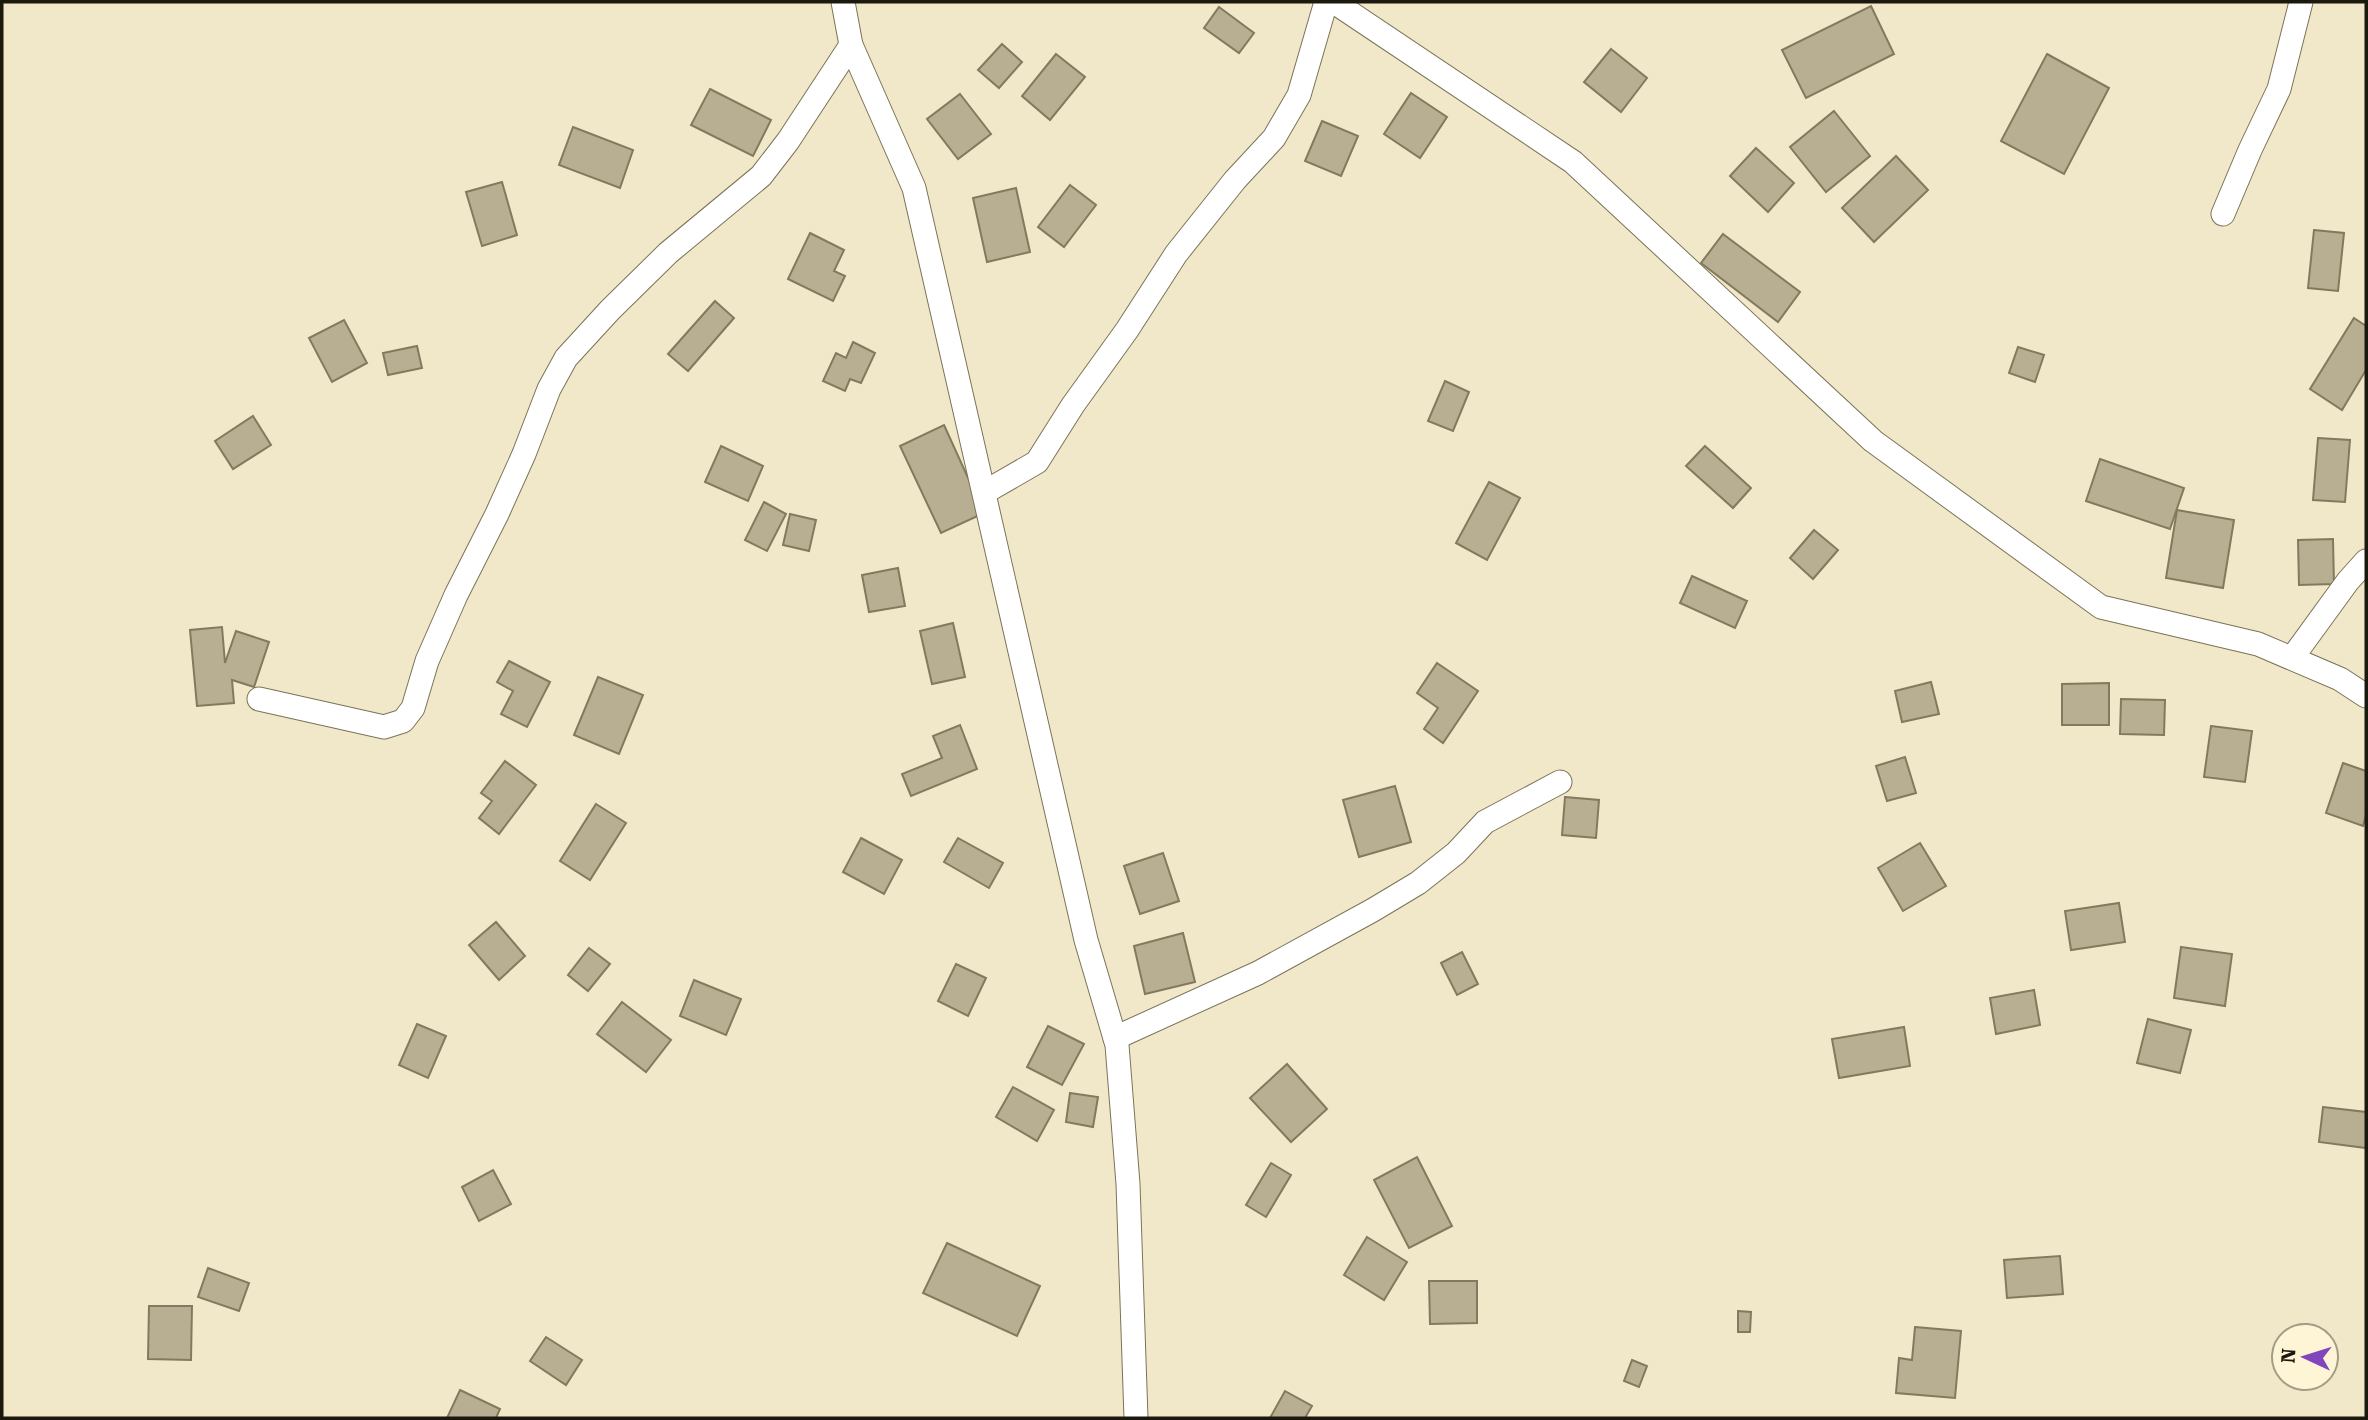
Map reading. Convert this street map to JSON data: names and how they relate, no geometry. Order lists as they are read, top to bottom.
{
  "north": "left"
}
